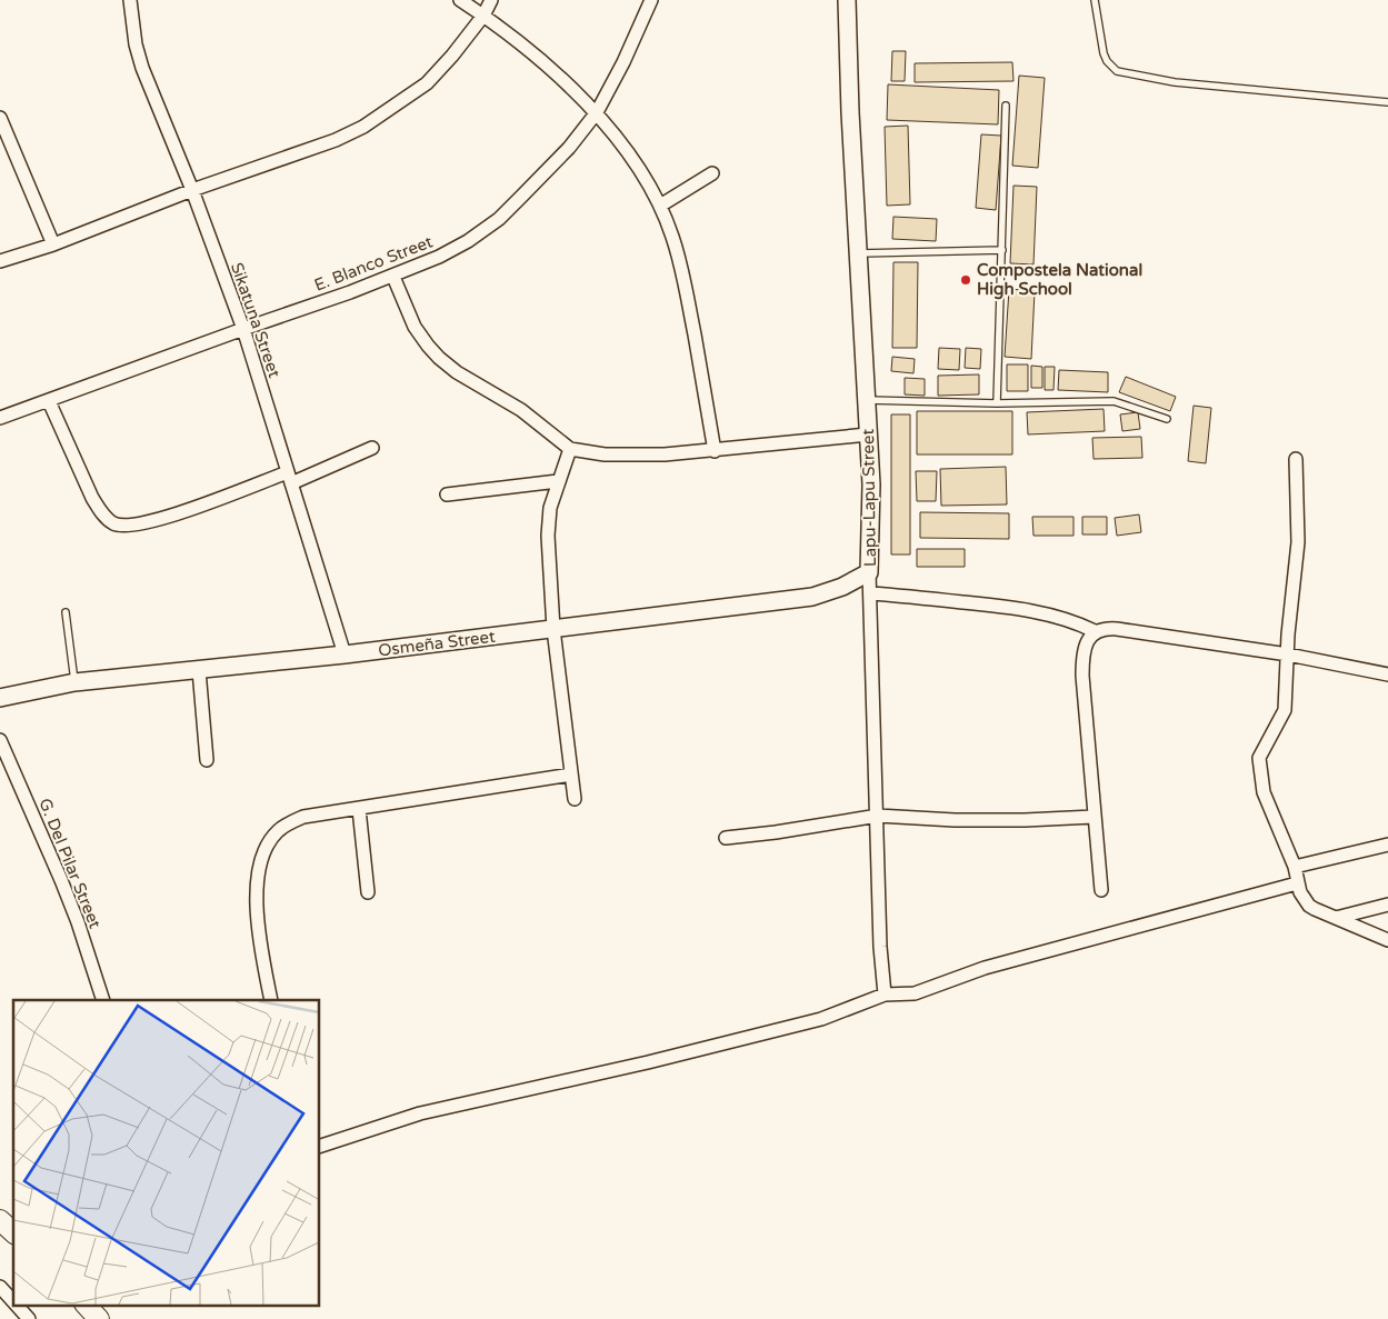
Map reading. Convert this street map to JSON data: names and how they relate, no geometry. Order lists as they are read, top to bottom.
{
  "streets": {
    "street": [
      "E. Blanco Street",
      "Sikatuna Street",
      "Lapu-Lapu Street",
      "Osmeña Street",
      "G. Del Pilar Street"
    ]
  },
  "crossings": [
    ["E. Blanco Street", "Sikatuna Street"],
    ["Sikatuna Street", "Osmeña Street"],
    ["Lapu-Lapu Street", "Osmeña Street"]
  ],
  "places": ["Compostela National High School"]
}
